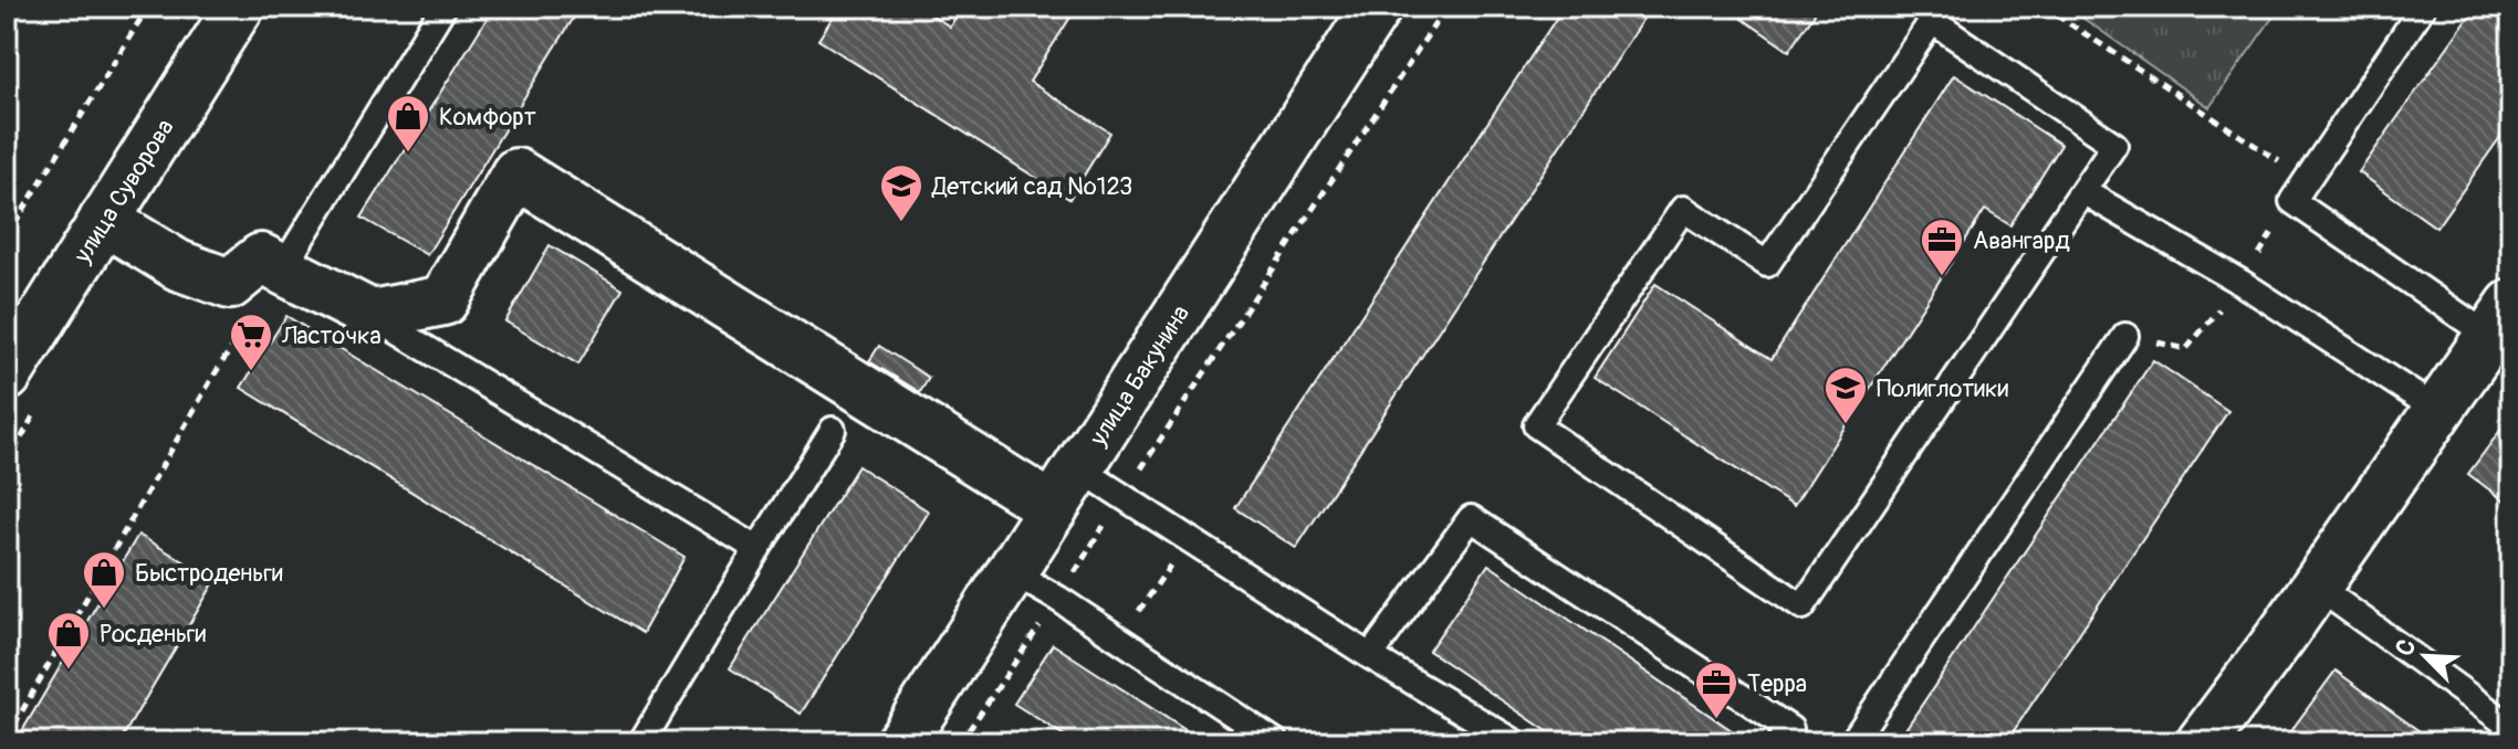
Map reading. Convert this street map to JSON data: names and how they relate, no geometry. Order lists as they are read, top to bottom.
{
  "streets": {
    "street": ["улица Суворова", "улица Бакунина"]
  },
  "places": {
    "shop": ["Комфорт", "Быстроденьги", "Росденьги"],
    "school or university": ["Детский сад №123", "Полиглотики"],
    "office": ["Авангард", "Терра"],
    "supermarket": ["Ласточка"]
  },
  "north": "top left"
}
